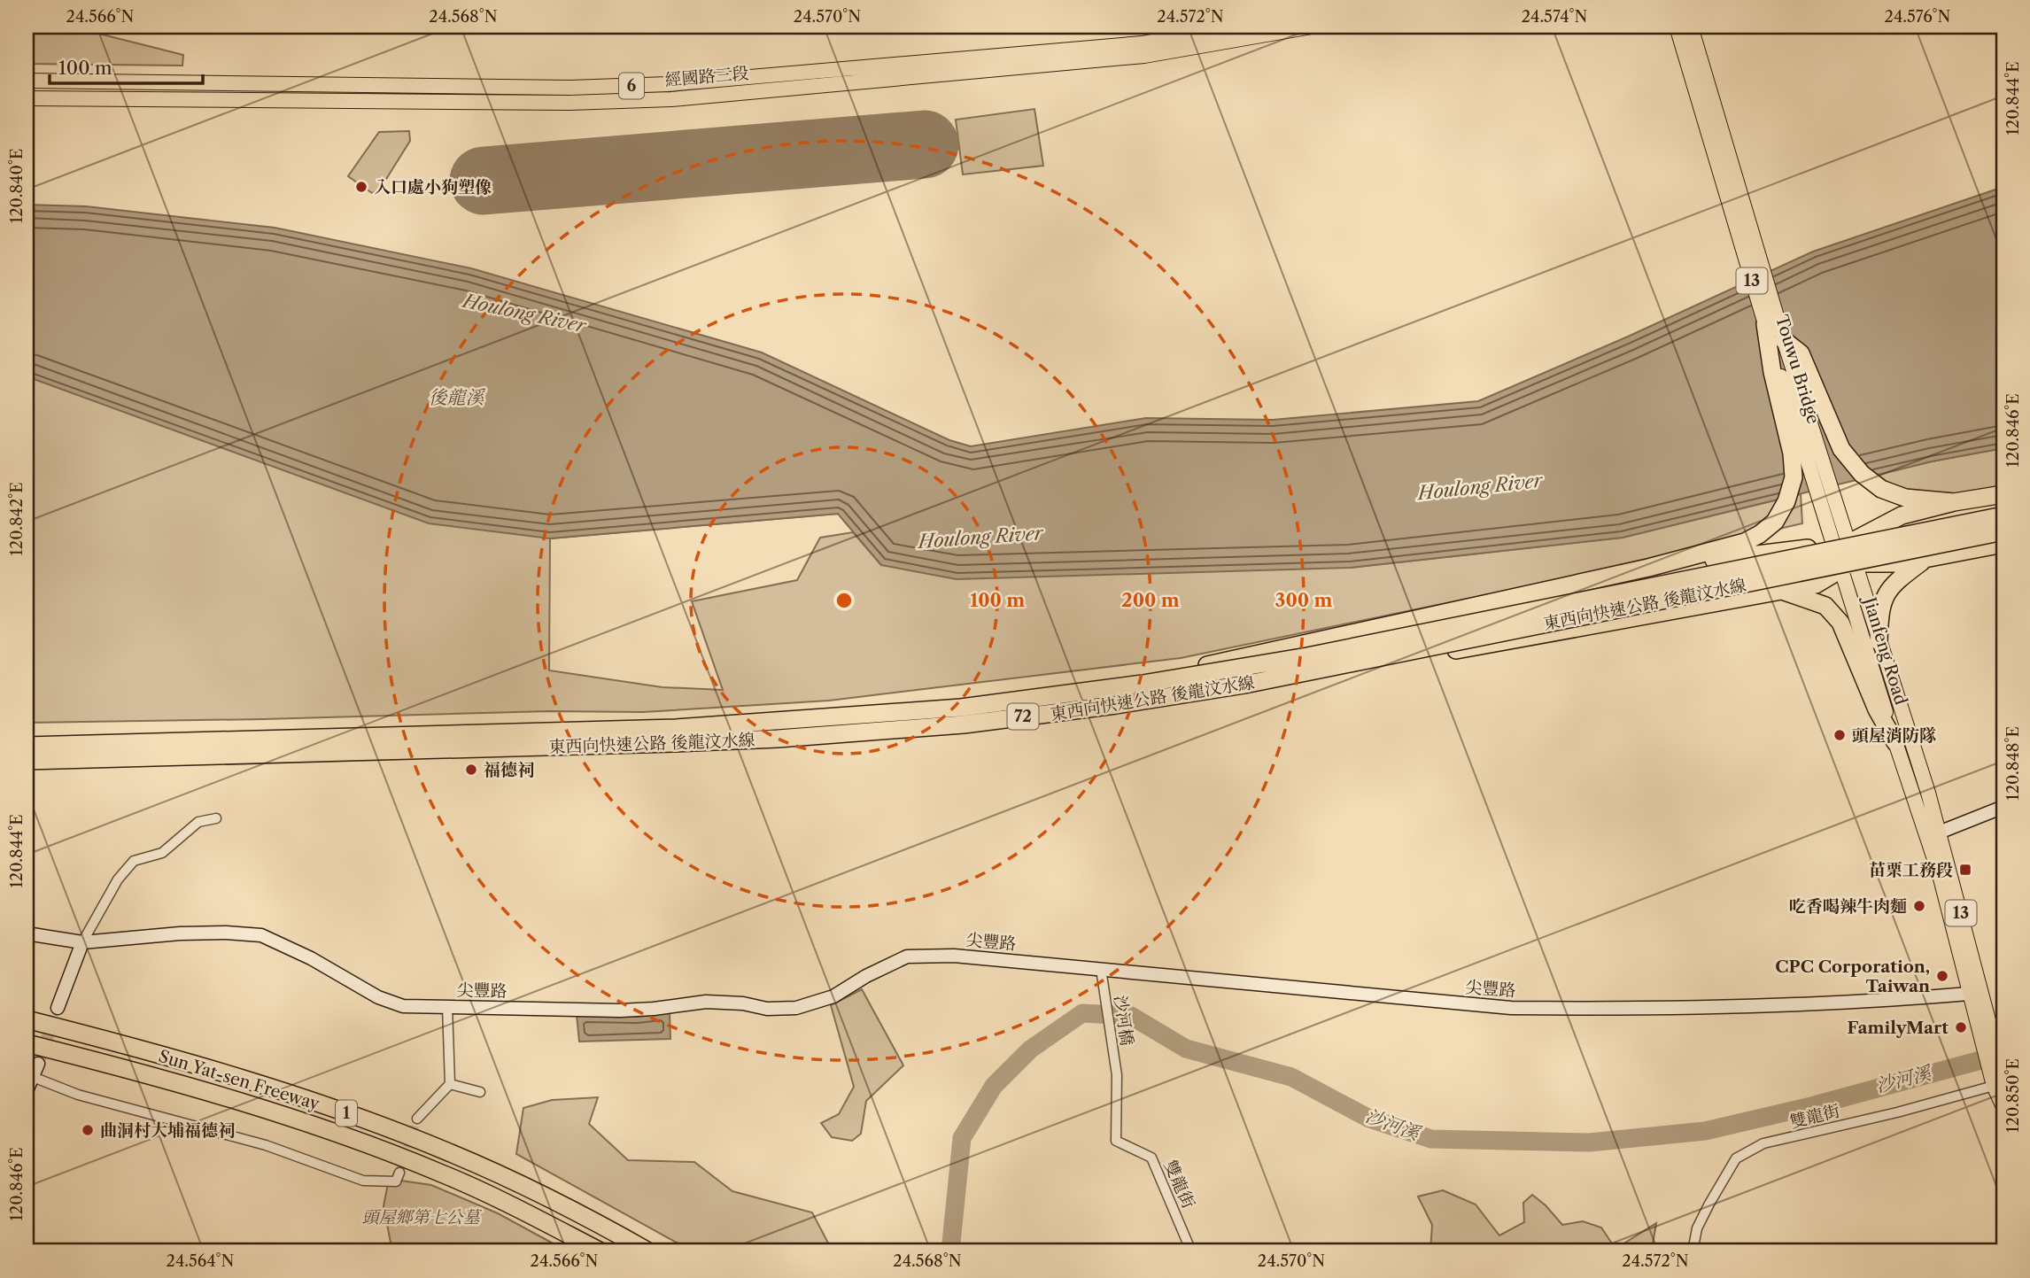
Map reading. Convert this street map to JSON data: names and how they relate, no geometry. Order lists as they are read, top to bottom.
{
  "streets": {
    "highway": [
      "東西向快速公路 後龍汶水線",
      "72",
      "Sun Yat-sen Freeway",
      "1"
    ],
    "main road": [
      "經國路三段",
      "6",
      "13",
      "Touwu Bridge",
      "Jianfeng Road"
    ],
    "street": ["尖豐路", "沙河橋", "雙龍街"]
  },
  "crossings": [
    ["13", "Jianfeng Road"],
    ["13", "雙龍街"],
    ["Touwu Bridge", "Jianfeng Road"],
    ["Jianfeng Road", "尖豐路"],
    ["Jianfeng Road", "雙龍街"],
    ["尖豐路", "沙河橋"],
    ["沙河橋", "雙龍街"]
  ],
  "water": ["Houlong River", "後龍溪", "沙河溪"],
  "parks": ["頭屋鄉第七公墓"],
  "places": {
    "other": [
      "入口處小狗塑像",
      "頭屋消防隊",
      "福德祠",
      "吃香喝辣牛肉麵",
      "CPC Corporation, Taiwan",
      "FamilyMart",
      "曲洞村大埔福德祠"
    ],
    "transit": ["苗栗工務段"]
  },
  "scale_bar": "100 m",
  "coordinates": [
    "24.566°N",
    "24.568°N",
    "24.570°N",
    "24.572°N",
    "24.574°N",
    "24.576°N",
    "120.844°E",
    "120.840°E",
    "120.846°E",
    "120.842°E",
    "120.848°E",
    "120.850°E",
    "24.564°N"
  ],
  "rings": ["100 m", "200 m", "300 m"]
}
